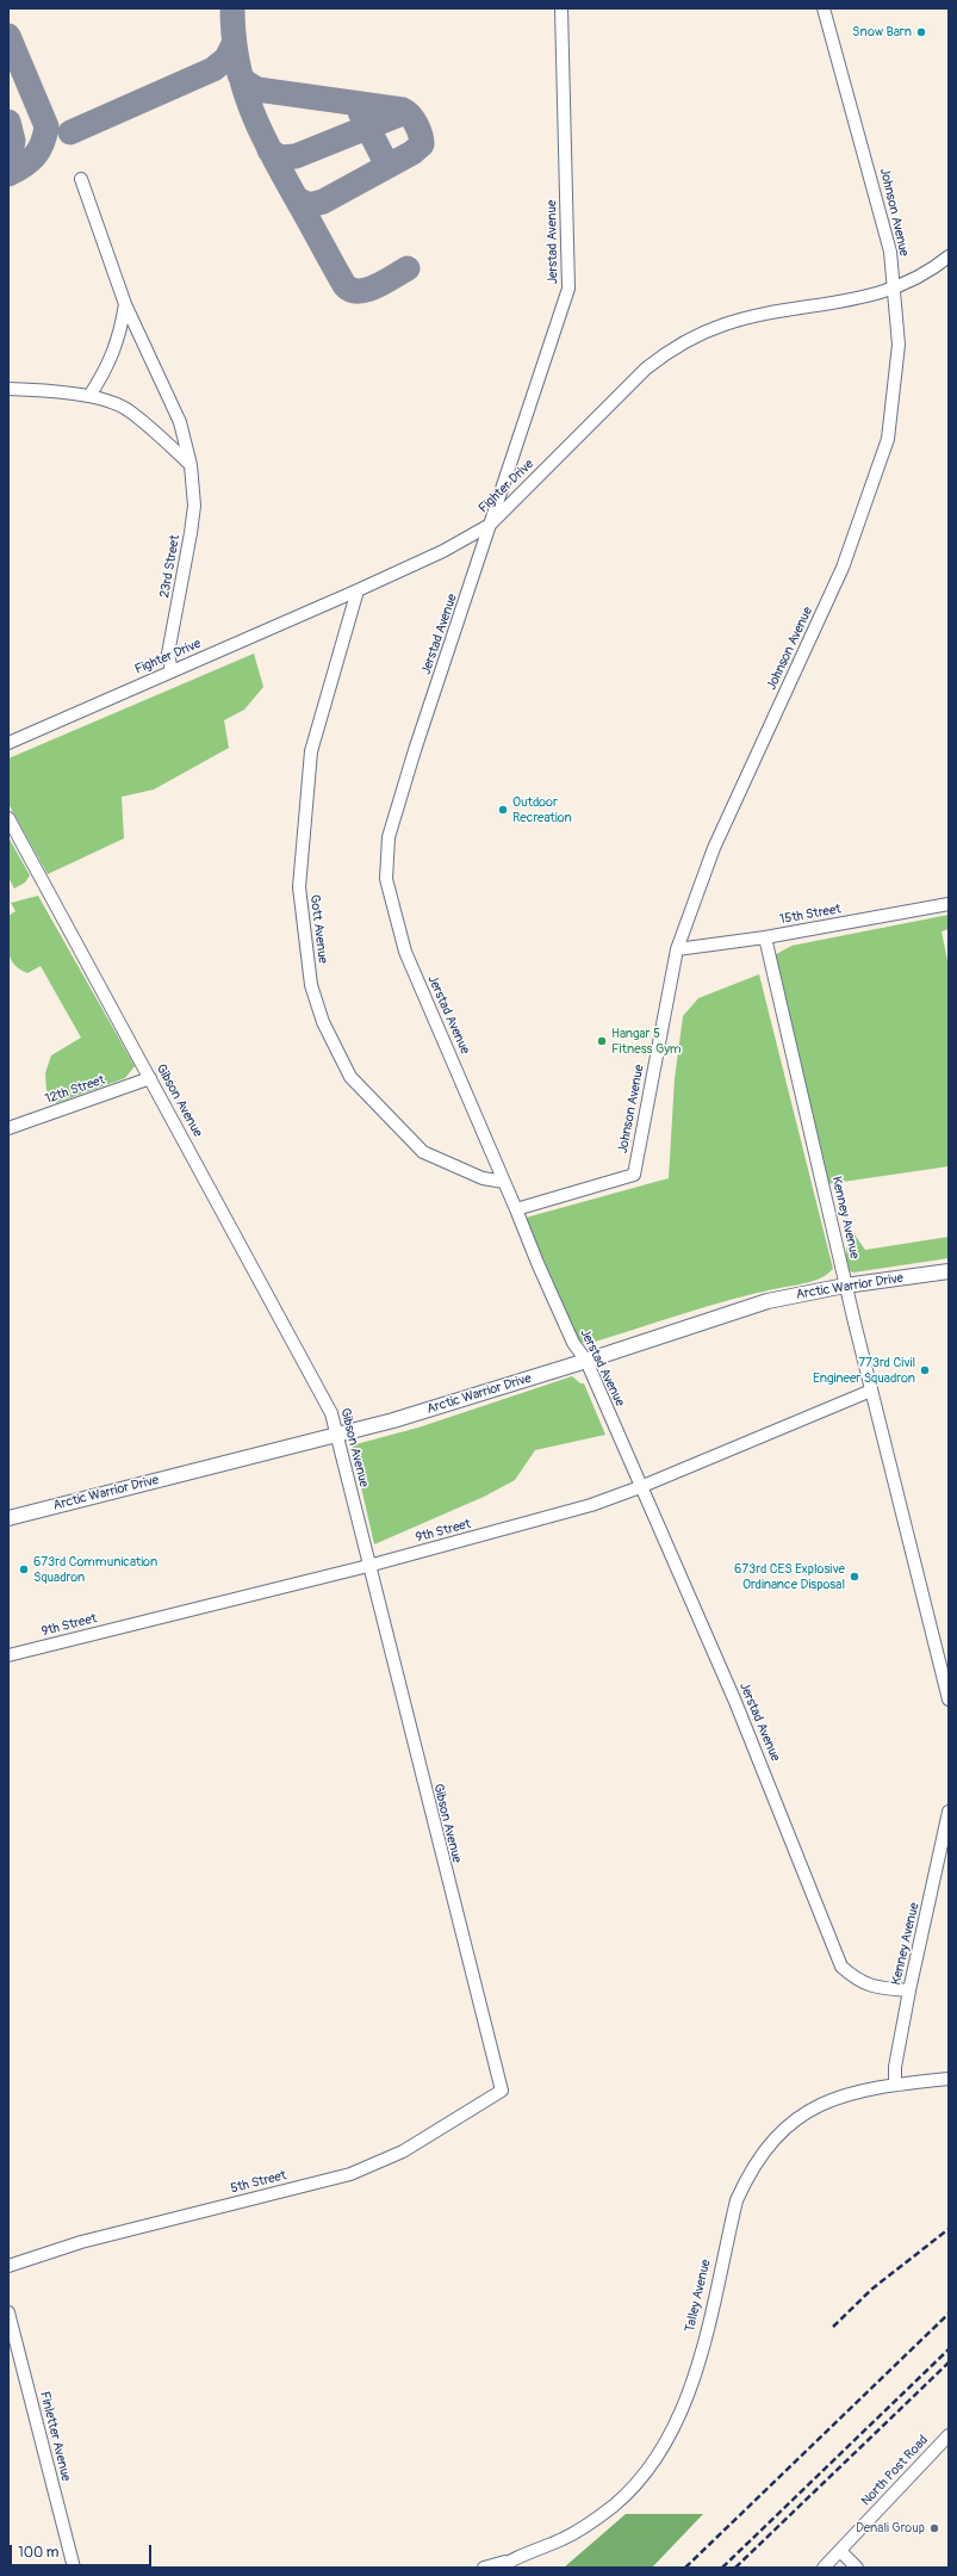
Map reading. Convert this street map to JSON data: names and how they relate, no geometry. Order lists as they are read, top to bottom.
{
  "streets": {
    "main road": ["Arctic Warrior Drive"],
    "street": [
      "Johnson Avenue",
      "Jerstad Avenue",
      "Fighter Drive",
      "23rd Street",
      "15th Street",
      "Gott Avenue",
      "12th Street",
      "Gibson Avenue",
      "Kenney Avenue",
      "9th Street",
      "5th Street",
      "Talley Avenue",
      "Finletter Avenue",
      "North Post Road"
    ]
  },
  "crossings": [
    ["Johnson Avenue", "Jerstad Avenue"],
    ["Johnson Avenue", "Fighter Drive"],
    ["Johnson Avenue", "15th Street"],
    ["Jerstad Avenue", "Fighter Drive"],
    ["Jerstad Avenue", "Gott Avenue"],
    ["Jerstad Avenue", "Kenney Avenue"],
    ["Jerstad Avenue", "Arctic Warrior Drive"],
    ["Jerstad Avenue", "9th Street"],
    ["Fighter Drive", "23rd Street"],
    ["Fighter Drive", "Gott Avenue"],
    ["15th Street", "Kenney Avenue"],
    ["12th Street", "Gibson Avenue"],
    ["Gibson Avenue", "Arctic Warrior Drive"],
    ["Gibson Avenue", "9th Street"],
    ["Gibson Avenue", "5th Street"],
    ["Kenney Avenue", "Arctic Warrior Drive"],
    ["Kenney Avenue", "9th Street"],
    ["Kenney Avenue", "Talley Avenue"]
  ],
  "places": [
    "Snow Barn",
    "Outdoor Recreation",
    "Hangar 5 Fitness Gym",
    "773rd Civil Engineer Squadron",
    "673rd Communication Squadron",
    "673rd CES Explosive Ordinance Disposal",
    "Denali Group"
  ],
  "scale_bar": "100 m"
}
